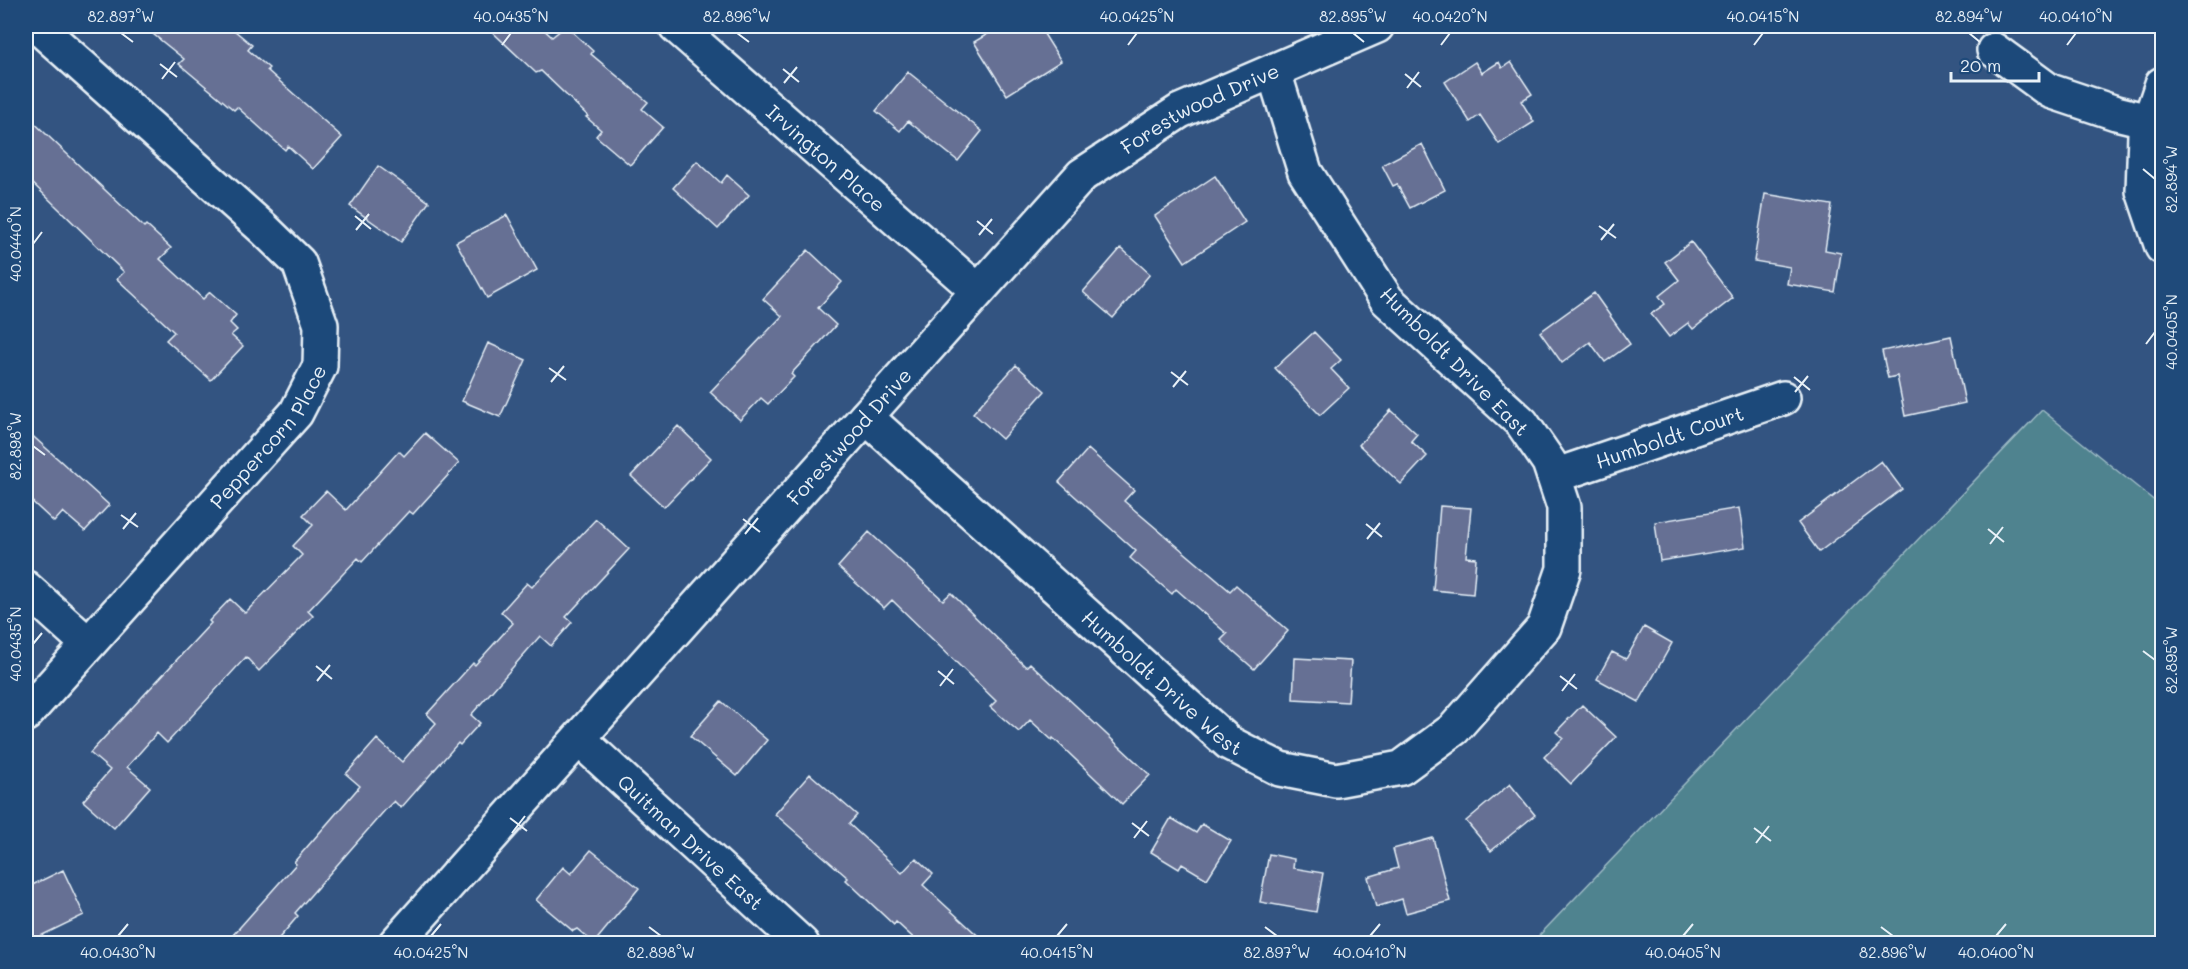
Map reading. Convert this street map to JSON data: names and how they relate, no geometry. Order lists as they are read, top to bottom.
{
  "streets": {
    "street": [
      "Forestwood Drive",
      "Irvington Place",
      "Humboldt Drive East",
      "Peppercorn Place",
      "Humboldt Court",
      "Humboldt Drive West",
      "Quitman Drive East"
    ]
  },
  "crossings": [
    ["Forestwood Drive", "Irvington Place"],
    ["Forestwood Drive", "Humboldt Drive East"],
    ["Forestwood Drive", "Humboldt Drive West"],
    ["Forestwood Drive", "Quitman Drive East"],
    ["Humboldt Drive East", "Humboldt Court"],
    ["Humboldt Drive East", "Humboldt Drive West"]
  ],
  "scale_bar": "20 m",
  "coordinates": [
    "82.897°W",
    "40.0435°N",
    "82.896°W",
    "40.0425°N",
    "82.895°W",
    "40.0420°N",
    "40.0415°N",
    "82.894°W",
    "40.0410°N",
    "40.0440°N",
    "40.0405°N",
    "82.898°W",
    "40.0430°N",
    "40.0400°N"
  ]
}
